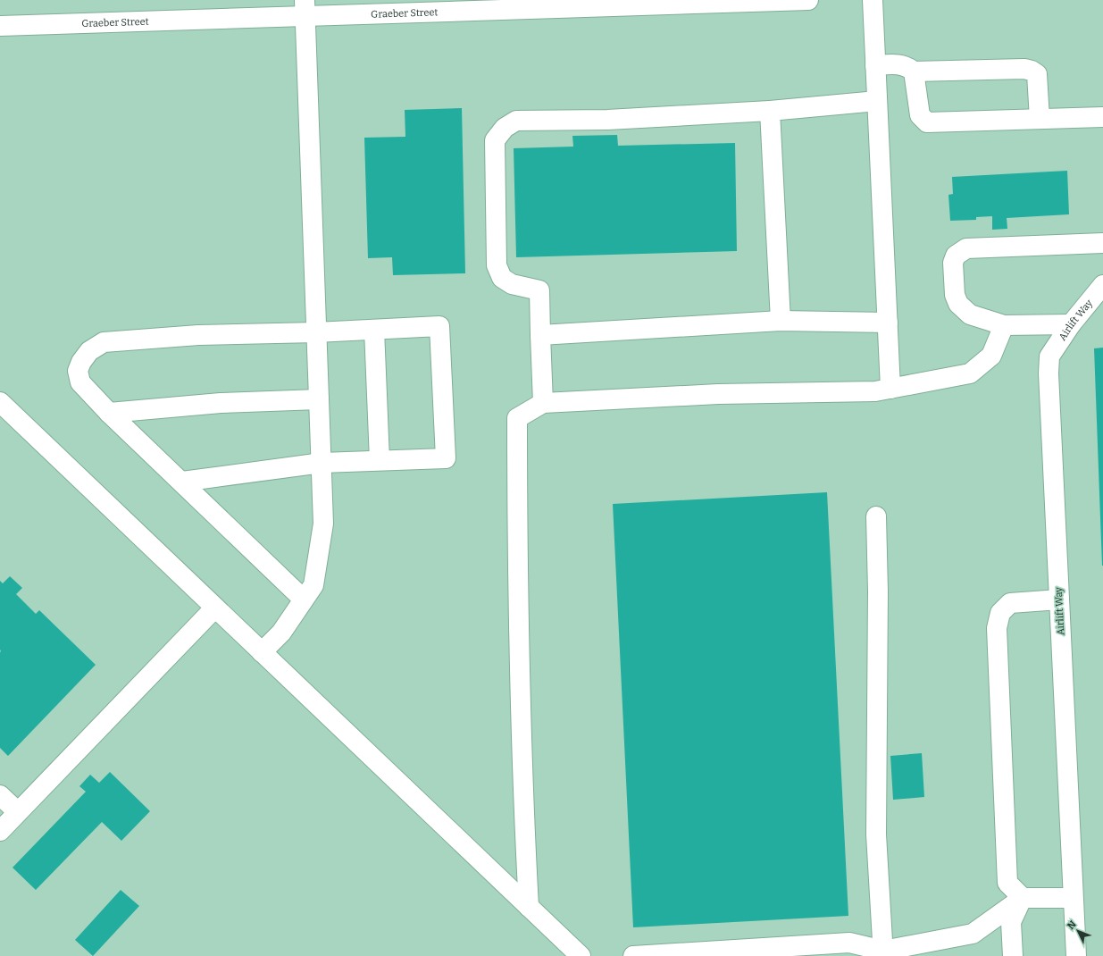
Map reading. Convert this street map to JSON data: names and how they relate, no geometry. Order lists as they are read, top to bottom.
{
  "streets": {
    "street": ["Graeber Street", "Airlift Way"]
  },
  "north": "top left"
}
